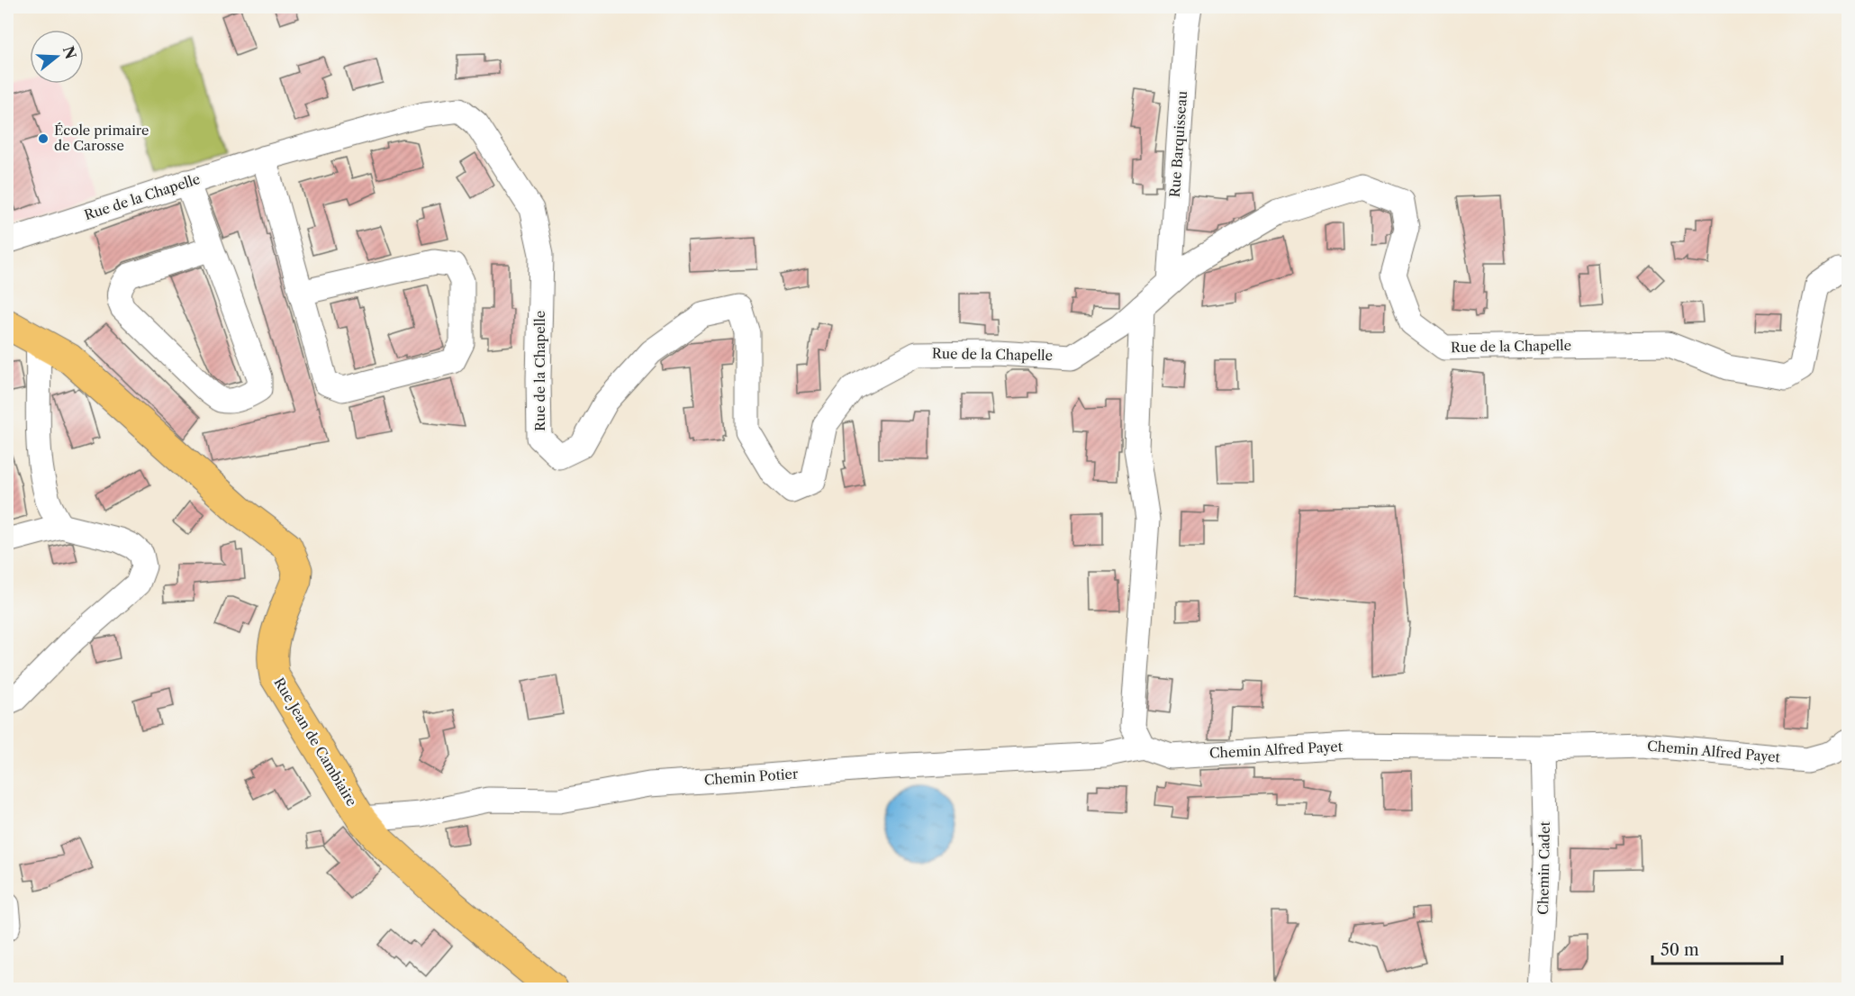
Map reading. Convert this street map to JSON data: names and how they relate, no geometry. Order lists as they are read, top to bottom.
{
  "streets": {
    "main road": ["Rue Jean de Cambiaire"],
    "street": [
      "Rue Barquisseau",
      "Rue de la Chapelle",
      "Chemin Alfred Payet",
      "Chemin Potier",
      "Chemin Cadet"
    ]
  },
  "crossings": [
    ["Rue Barquisseau", "Rue de la Chapelle"],
    ["Rue Jean de Cambiaire", "Chemin Potier"],
    ["Chemin Alfred Payet", "Chemin Potier"],
    ["Chemin Alfred Payet", "Chemin Cadet"]
  ],
  "places": ["École primaire de Carosse"],
  "scale_bar": "50 m",
  "north": "right"
}
